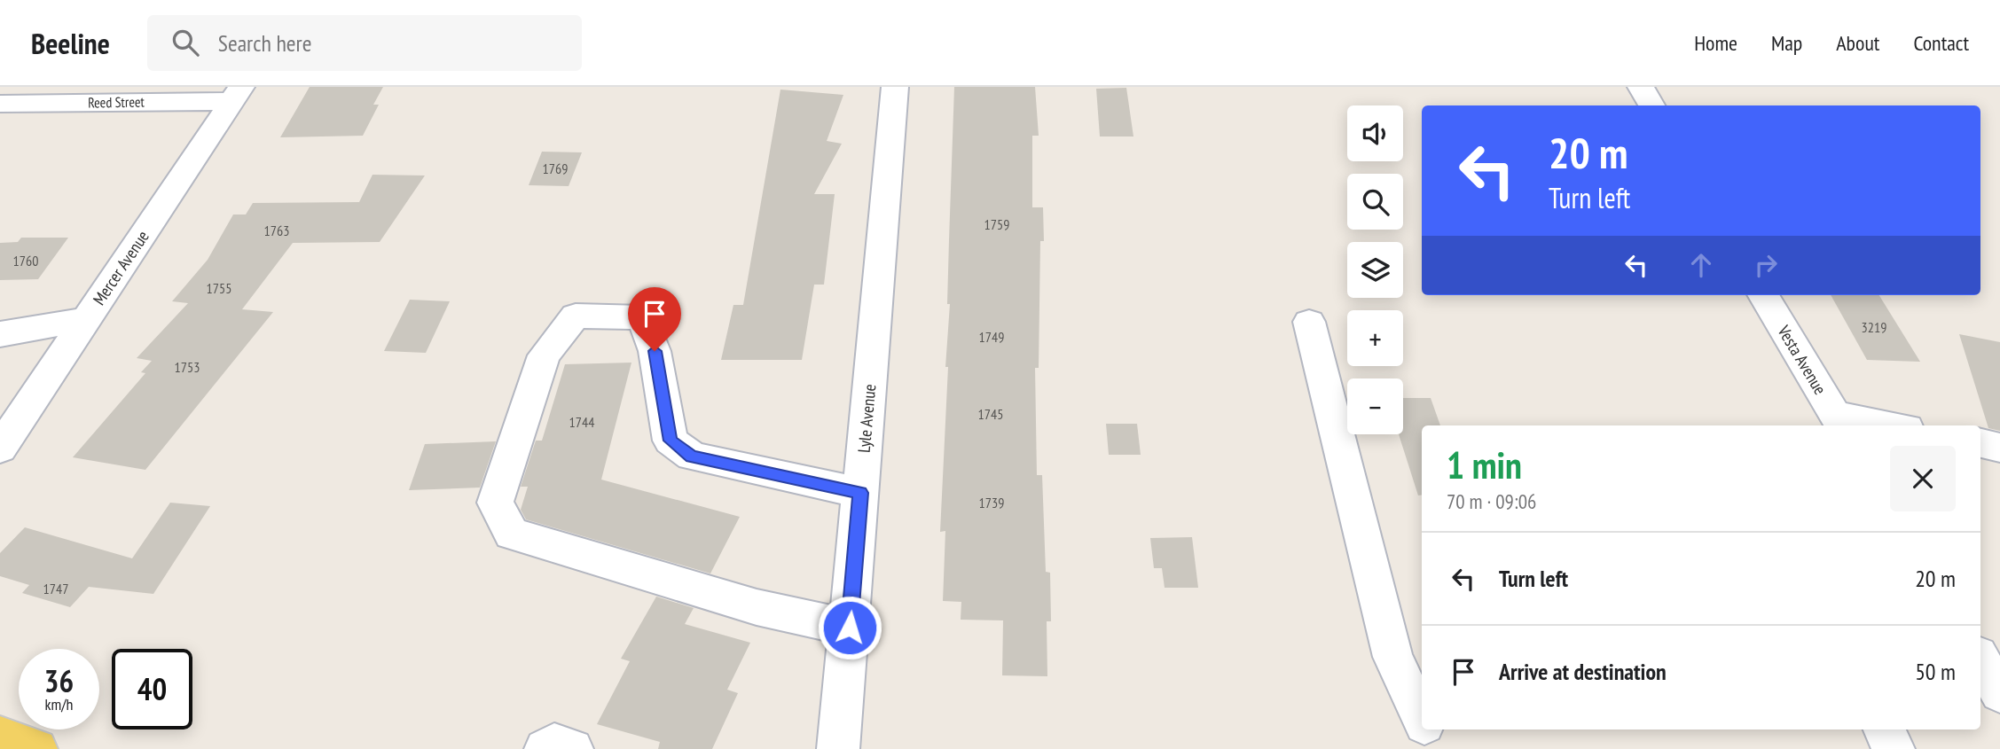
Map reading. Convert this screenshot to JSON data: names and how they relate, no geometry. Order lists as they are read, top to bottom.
{
  "streets": {
    "street": [
      "Reed Street",
      "Mercer Avenue",
      "Vesta Avenue",
      "Lyle Avenue"
    ]
  },
  "crossings": [
    ["Reed Street", "Mercer Avenue"]
  ],
  "house_numbers": [
    "1769",
    "1759",
    "1763",
    "1760",
    "1755",
    "3219",
    "1749",
    "1753",
    "1745",
    "1744",
    "1739",
    "1747"
  ],
  "page": {
    "header": "Beeline",
    "search": "Search here",
    "nav": [
      "Home",
      "Map",
      "About",
      "Contact"
    ],
    "map_buttons": ["+", "−"],
    "turn": ["20 m", "Turn left"],
    "heading": ["1 min", "70 m · 09:06"],
    "list": [
      {
        "name": "Turn left",
        "value": "20 m"
      },
      {
        "name": "Arrive at destination",
        "value": "50 m"
      }
    ],
    "speed": "36 km/h",
    "limit": "40"
  }
}
